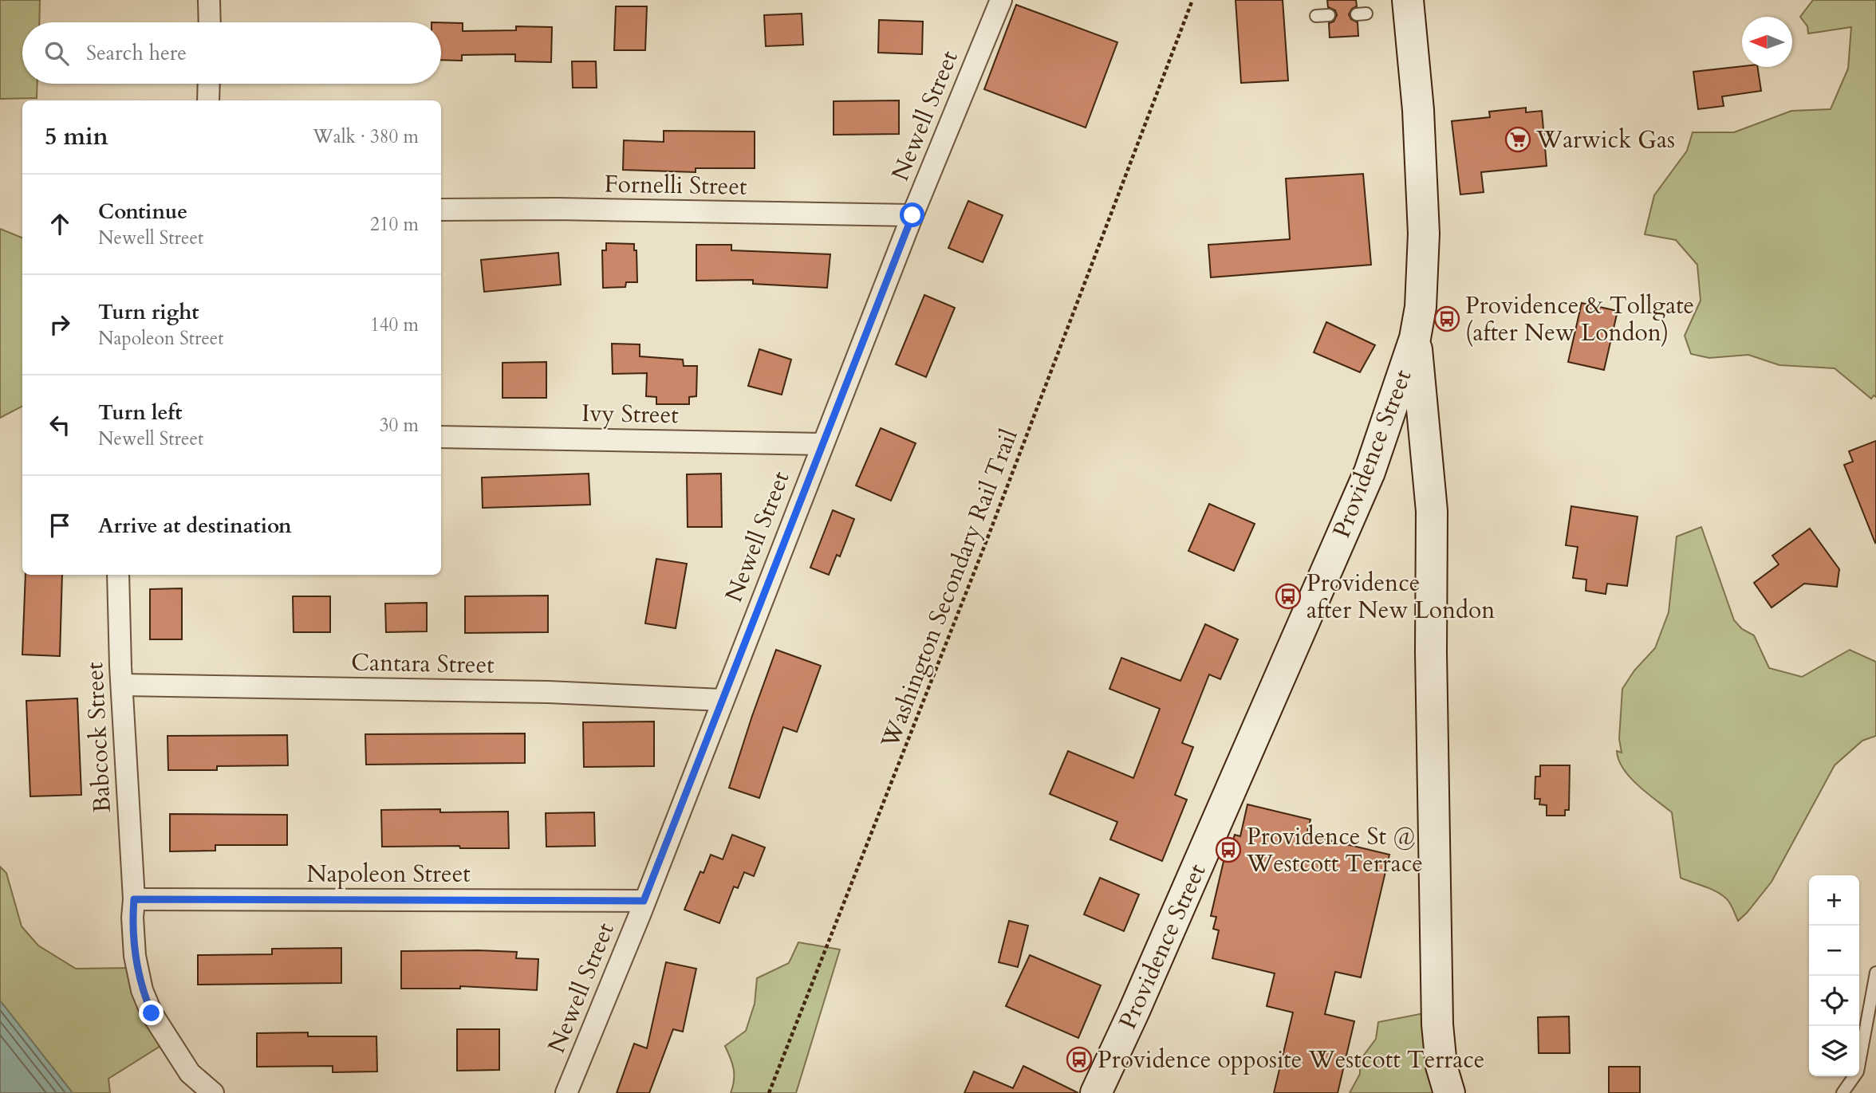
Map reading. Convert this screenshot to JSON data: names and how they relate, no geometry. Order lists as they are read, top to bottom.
{
  "streets": {
    "main road": ["Providence Street"],
    "street": [
      "Newell Street",
      "Fornelli Street",
      "Ivy Street",
      "Cantara Street",
      "Babcock Street",
      "Napoleon Street"
    ],
    "path": ["Washington Secondary Rail Trail"]
  },
  "crossings": [
    ["Newell Street", "Fornelli Street"],
    ["Newell Street", "Ivy Street"],
    ["Newell Street", "Cantara Street"],
    ["Newell Street", "Napoleon Street"],
    ["Cantara Street", "Babcock Street"],
    ["Babcock Street", "Napoleon Street"]
  ],
  "places": {
    "supermarket": ["Warwick Gas"],
    "bus stop": [
      "Providence & Tollgate (after New London)",
      "Providence after New London",
      "Providence St @ Westcott Terrace",
      "Providence opposite Westcott Terrace"
    ]
  },
  "north": "left",
  "page": {
    "search": "Search here",
    "heading": ["5 min", "Walk · 380 m"],
    "list": [
      ["Continue", "Newell Street", "210 m"],
      ["Turn right", "Napoleon Street", "140 m"],
      ["Turn left", "Newell Street", "30 m"],
      "Arrive at destination"
    ],
    "map_buttons": ["+", "−"]
  }
}
